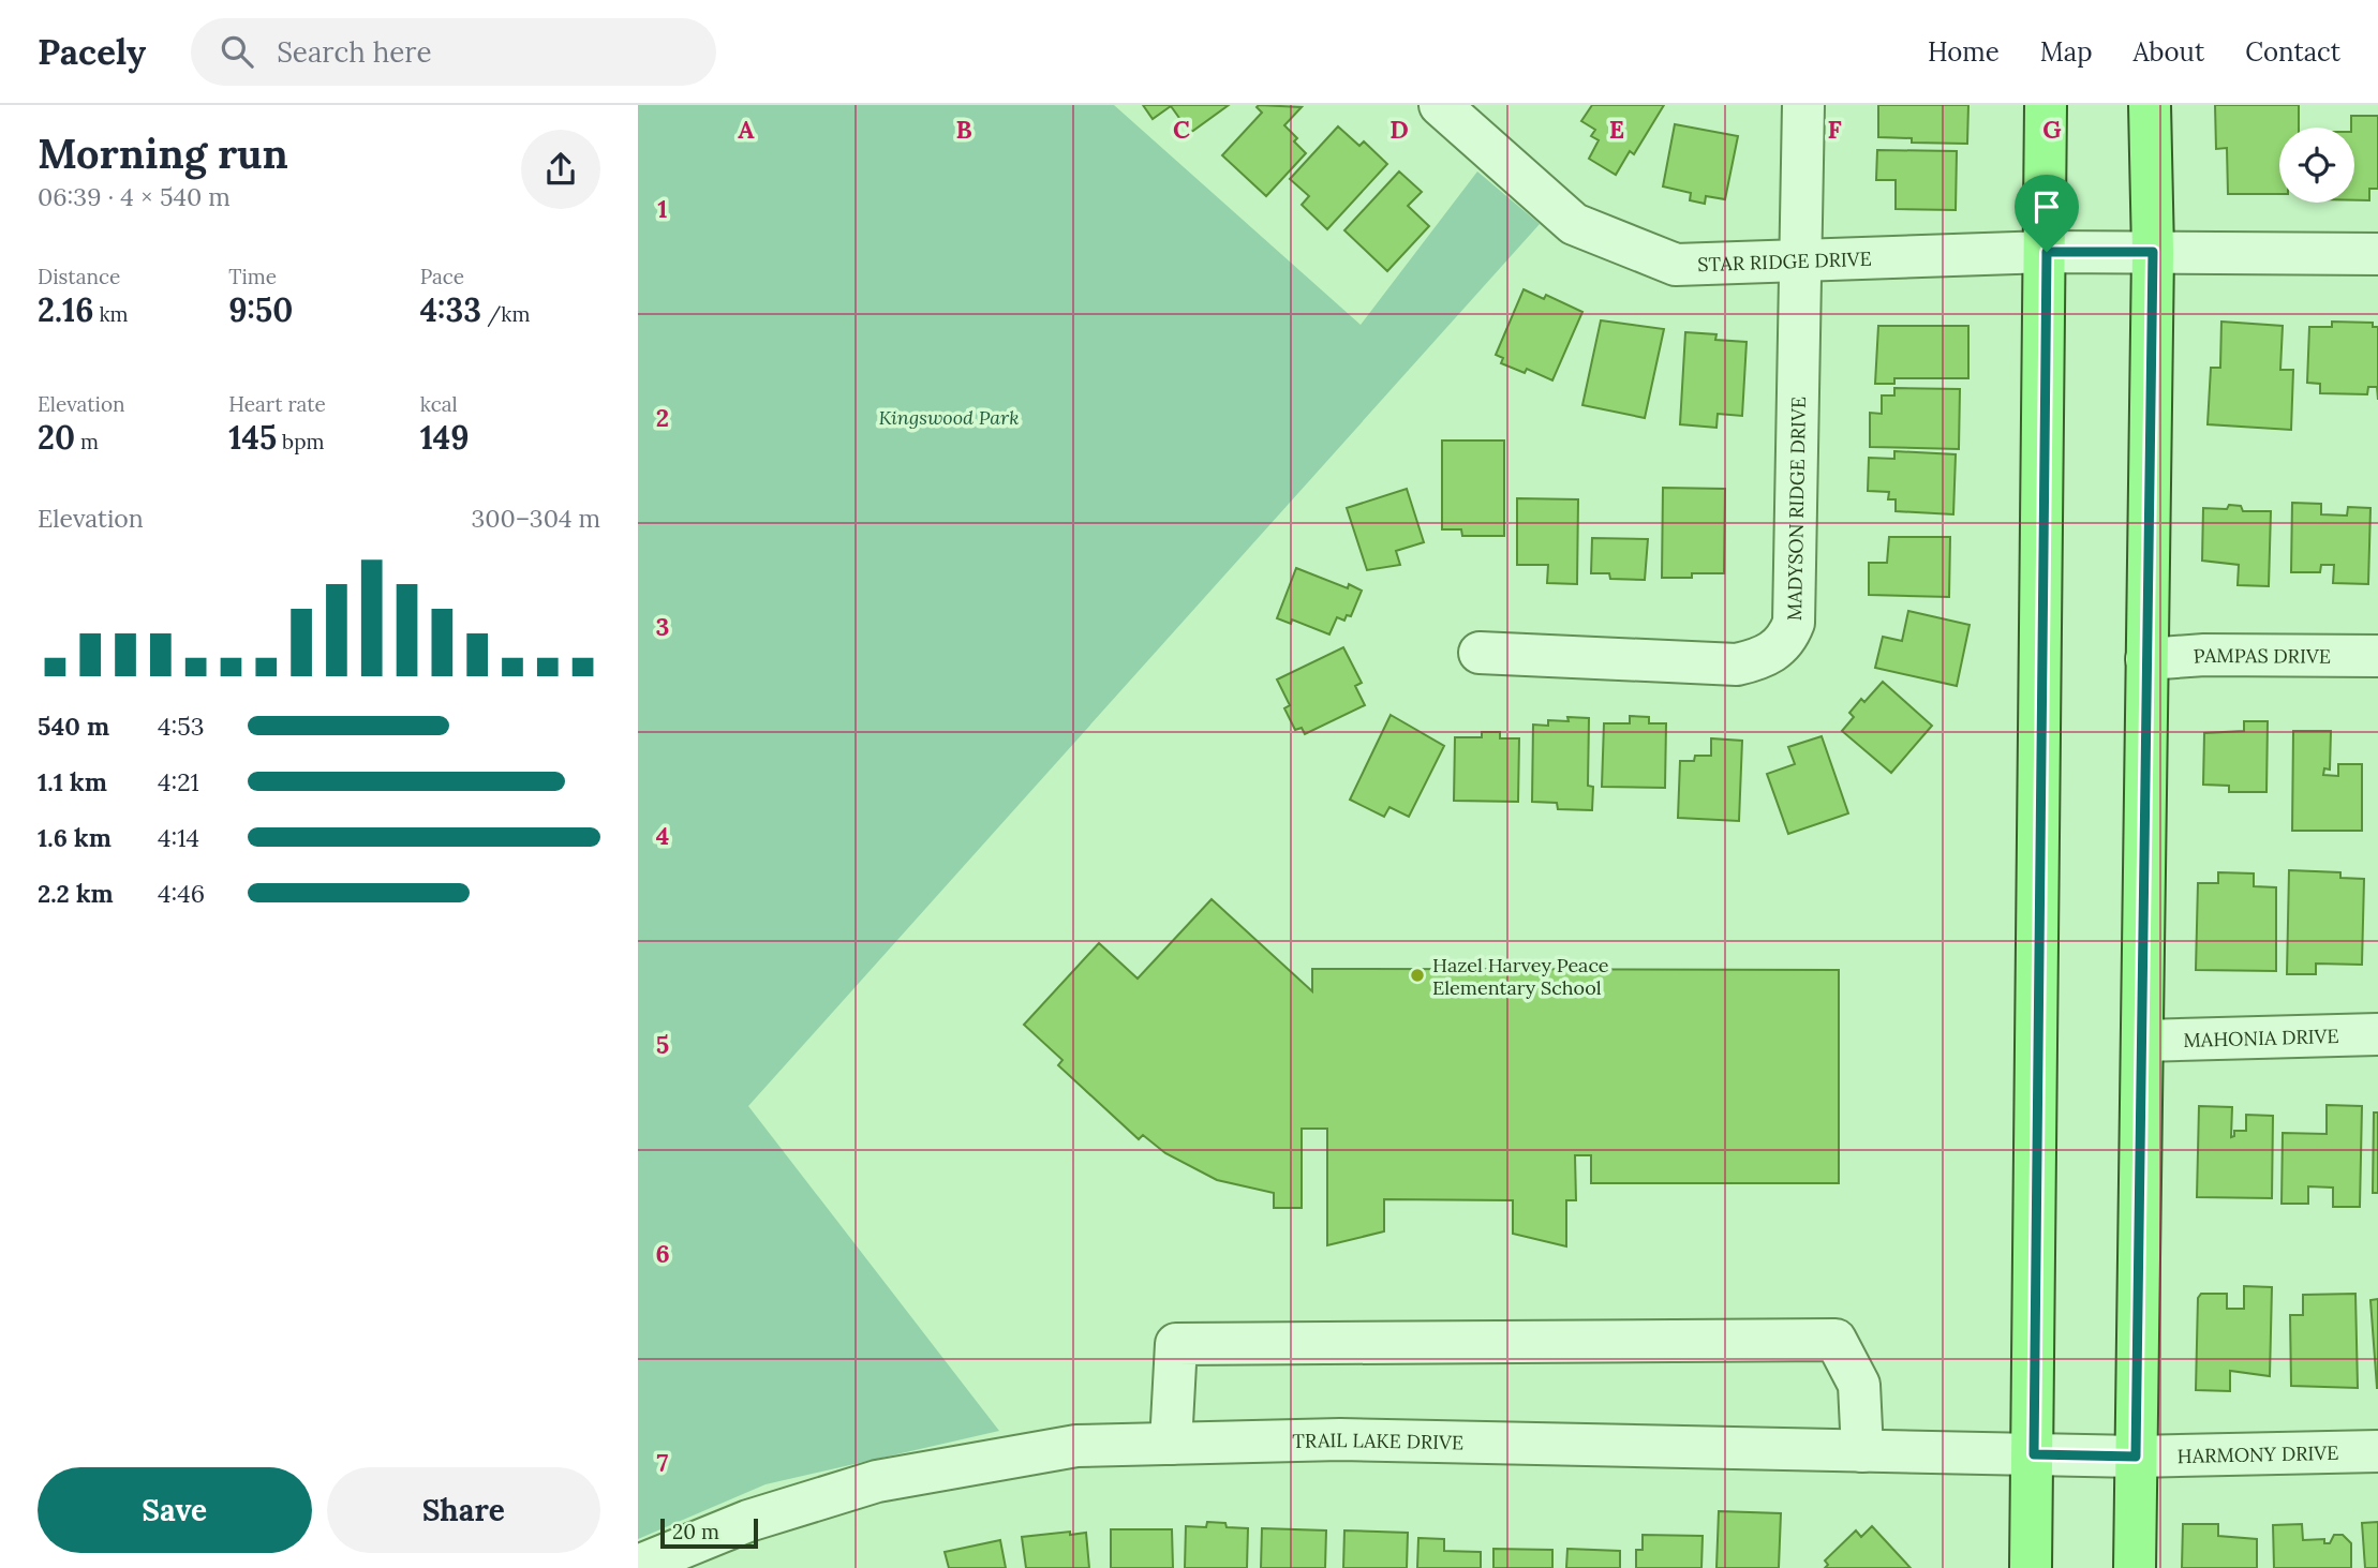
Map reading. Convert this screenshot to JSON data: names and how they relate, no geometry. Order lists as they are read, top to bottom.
{
  "streets": {
    "street": [
      "STAR RIDGE DRIVE",
      "MADYSON RIDGE DRIVE",
      "PAMPAS DRIVE",
      "MAHONIA DRIVE",
      "TRAIL LAKE DRIVE",
      "HARMONY DRIVE"
    ]
  },
  "crossings": [
    ["STAR RIDGE DRIVE", "MADYSON RIDGE DRIVE"],
    ["TRAIL LAKE DRIVE", "HARMONY DRIVE"]
  ],
  "parks": ["Kingswood Park"],
  "places": ["Hazel Harvey Peace Elementary School"],
  "scale_bar": "20 m",
  "page": {
    "header": "Pacely",
    "search": "Search here",
    "nav": [
      "Home",
      "Map",
      "About",
      "Contact"
    ],
    "heading": ["Morning run", "06:39 · 4 × 540 m"],
    "stats": [
      ["Distance", "2.16 km"],
      ["Time", "9:50"],
      ["Pace", "4:33 /km"],
      ["Elevation", "20 m"],
      ["Heart rate", "145 bpm"],
      ["kcal", "149"]
    ],
    "chart": ["Elevation", "300–304 m"],
    "list": [
      {
        "name": "540 m",
        "note": "4:53"
      },
      {
        "name": "1.1 km",
        "note": "4:21"
      },
      {
        "name": "1.6 km",
        "note": "4:14"
      },
      {
        "name": "2.2 km",
        "note": "4:46"
      }
    ],
    "buttons": ["Save", "Share"],
    "scale": "20 m"
  },
  "grid": {
    "columns": [
      "A",
      "B",
      "C",
      "D",
      "E",
      "F",
      "G"
    ],
    "rows": [
      "1",
      "2",
      "3",
      "4",
      "5",
      "6",
      "7"
    ]
  }
}
